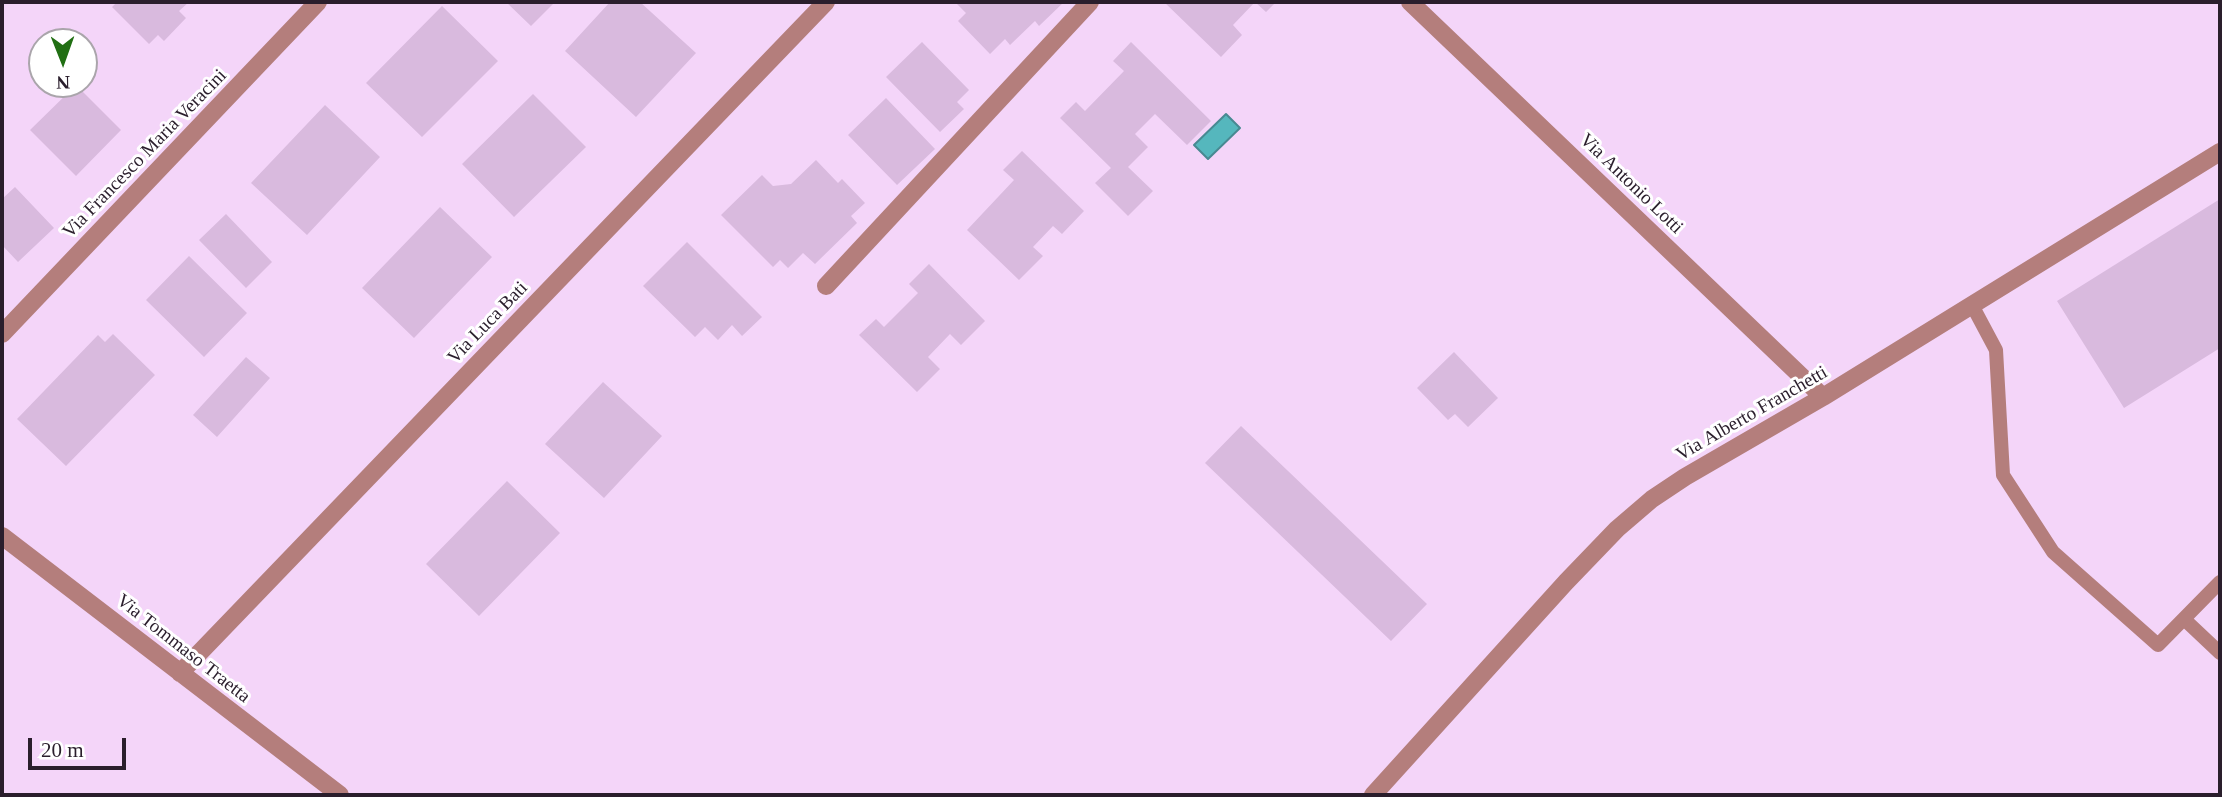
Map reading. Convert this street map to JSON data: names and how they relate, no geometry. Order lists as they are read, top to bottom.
{
  "streets": {
    "street": [
      "Via Francesco Maria Veracini",
      "Via Antonio Lotti",
      "Via Luca Bati",
      "Via Alberto Franchetti",
      "Via Tommaso Traetta"
    ]
  },
  "crossings": [
    ["Via Antonio Lotti", "Via Alberto Franchetti"],
    ["Via Luca Bati", "Via Tommaso Traetta"]
  ],
  "scale_bar": "20 m",
  "north": "bottom"
}
